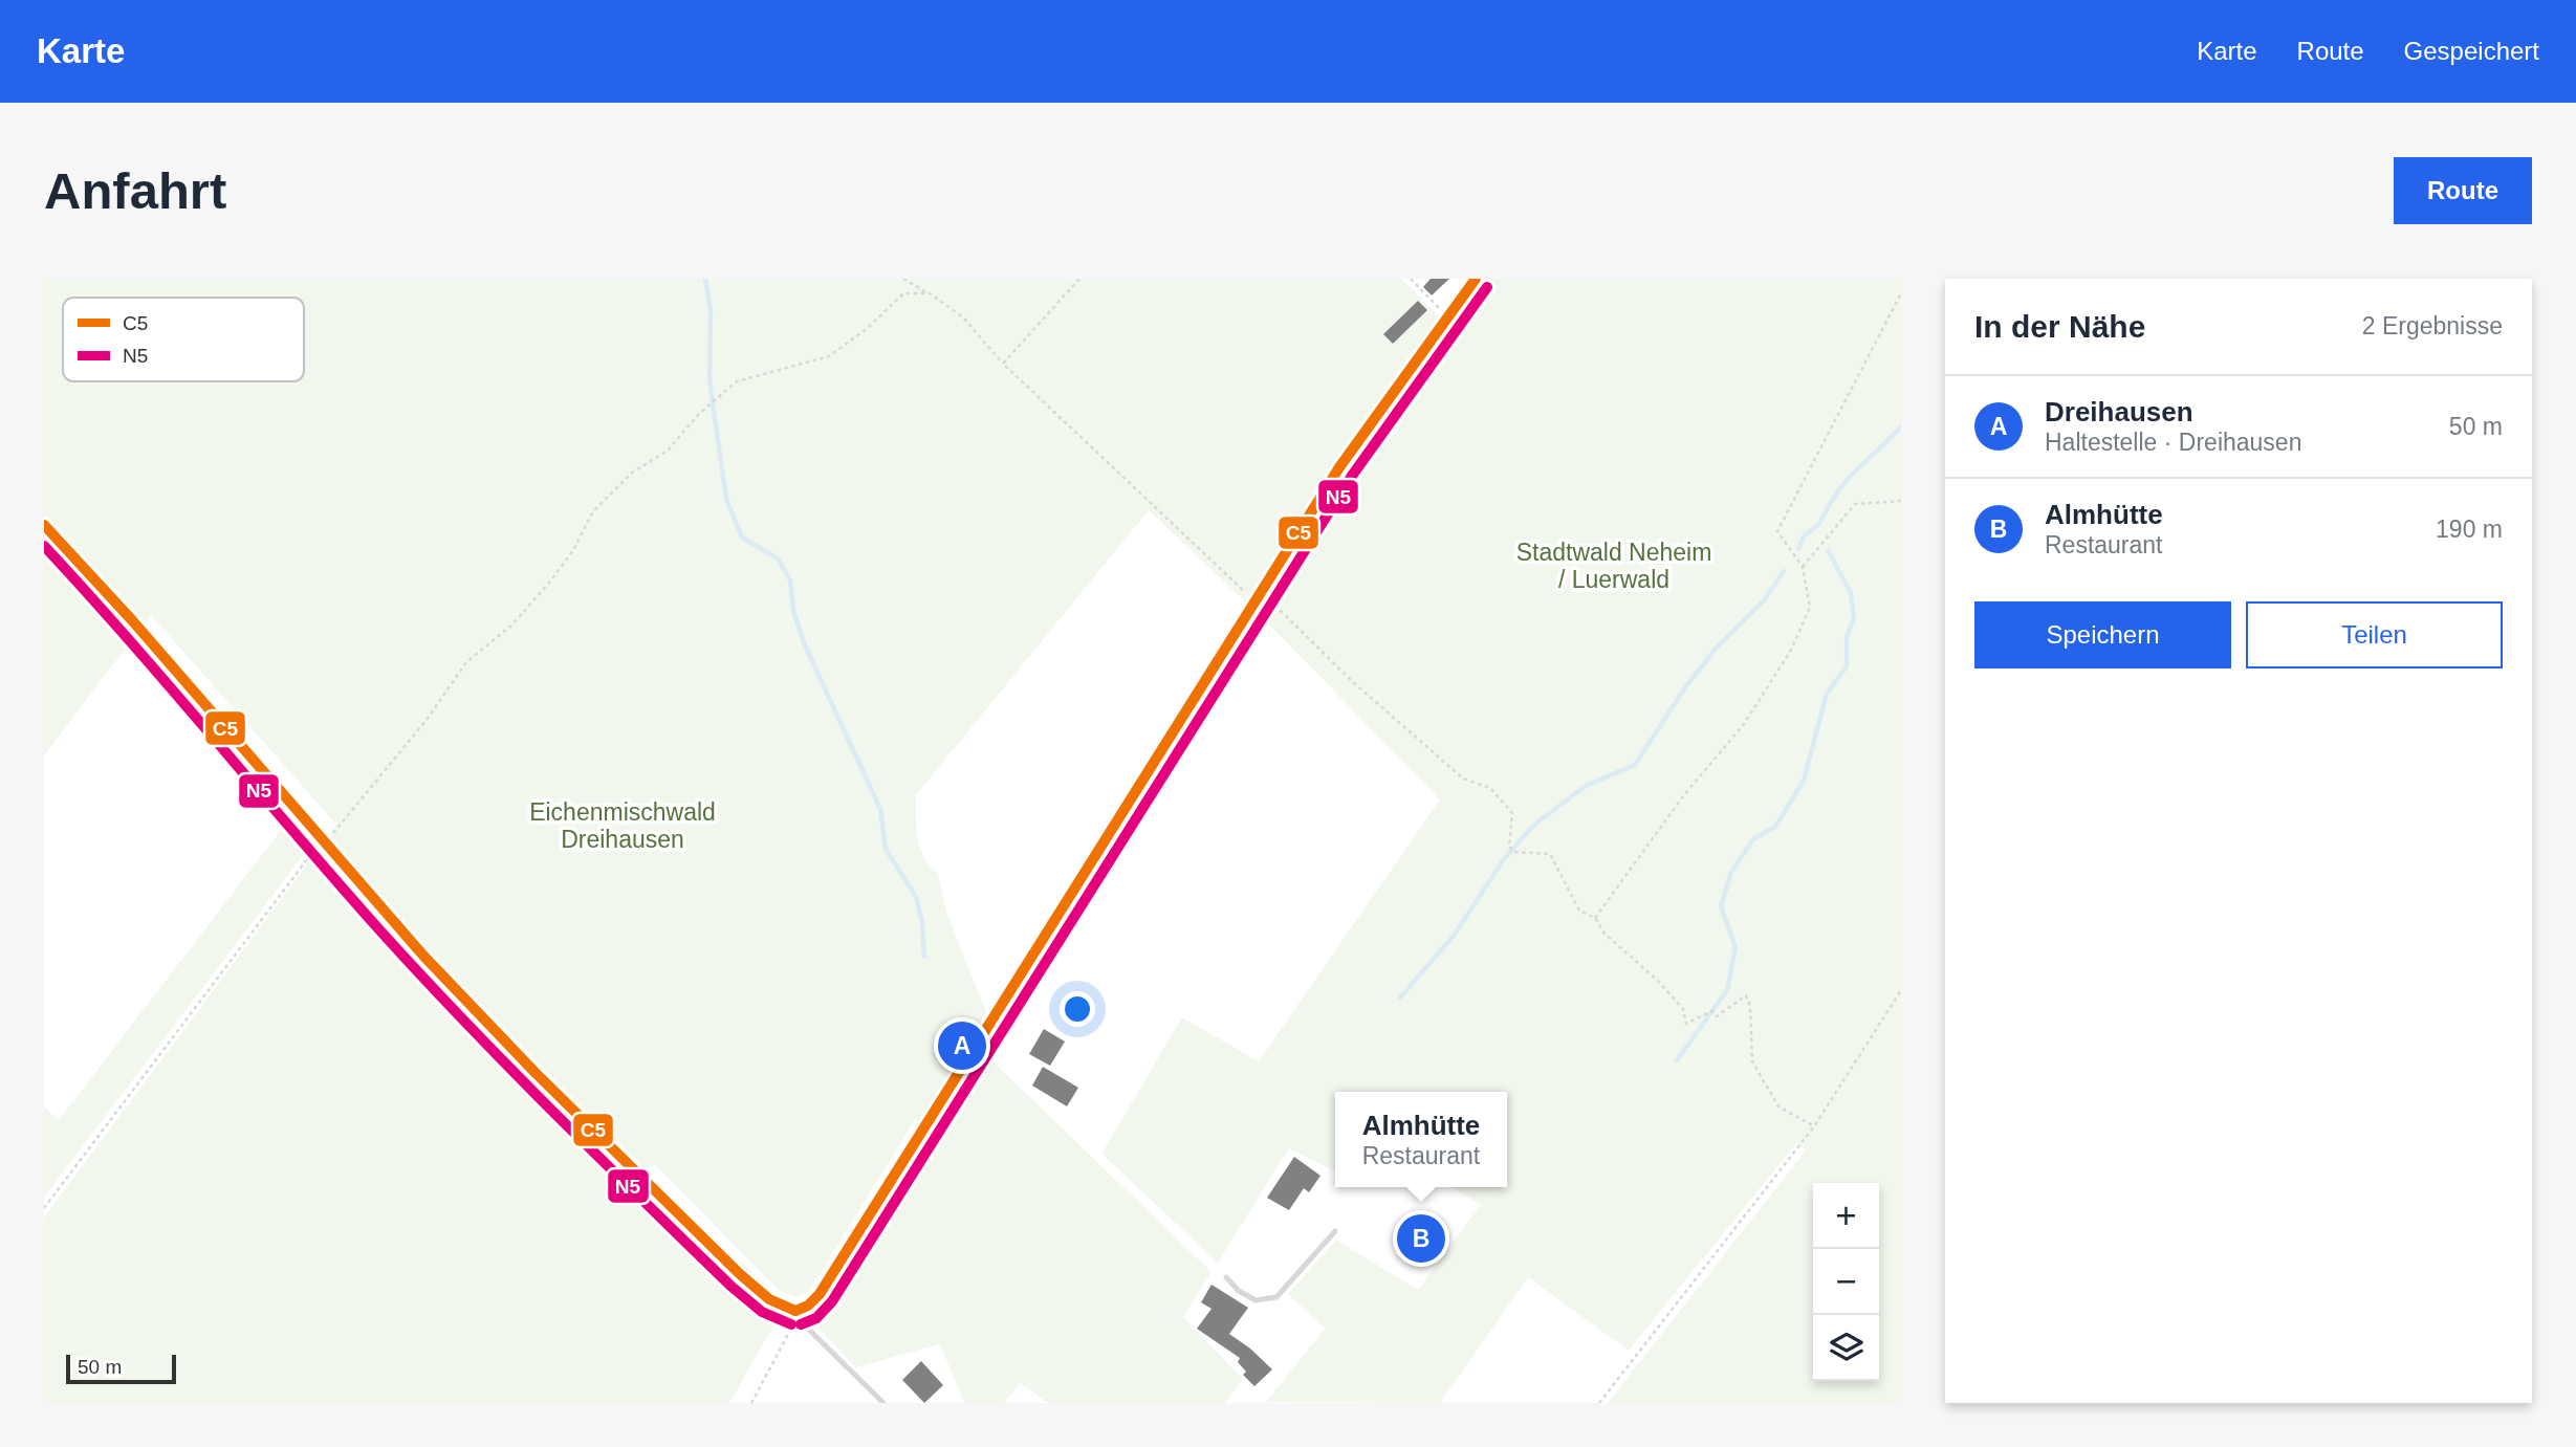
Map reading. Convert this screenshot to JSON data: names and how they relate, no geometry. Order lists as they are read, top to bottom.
{
  "parks": ["Stadtwald Neheim / Luerwald", "Eichenmischwald Dreihausen"],
  "lines": ["transit line C5", "transit line N5"],
  "legend": ["C5", "N5"],
  "scale_bar": "50 m",
  "page": {
    "header": "Karte",
    "nav": ["Karte", "Route", "Gespeichert"],
    "buttons": [
      "Route",
      ["Speichern", "Teilen"]
    ],
    "title": "Anfahrt",
    "heading": ["In der Nähe", "2 Ergebnisse"],
    "list": [
      {
        "mark": "A",
        "name": "Dreihausen",
        "note": "Haltestelle · Dreihausen",
        "value": "50 m"
      },
      {
        "mark": "B",
        "name": "Almhütte",
        "note": "Restaurant",
        "value": "190 m"
      }
    ],
    "pins": ["A", "B"],
    "popup": ["Almhütte", "Restaurant"],
    "map_buttons": ["+", "−"],
    "scale": "50 m"
  }
}
